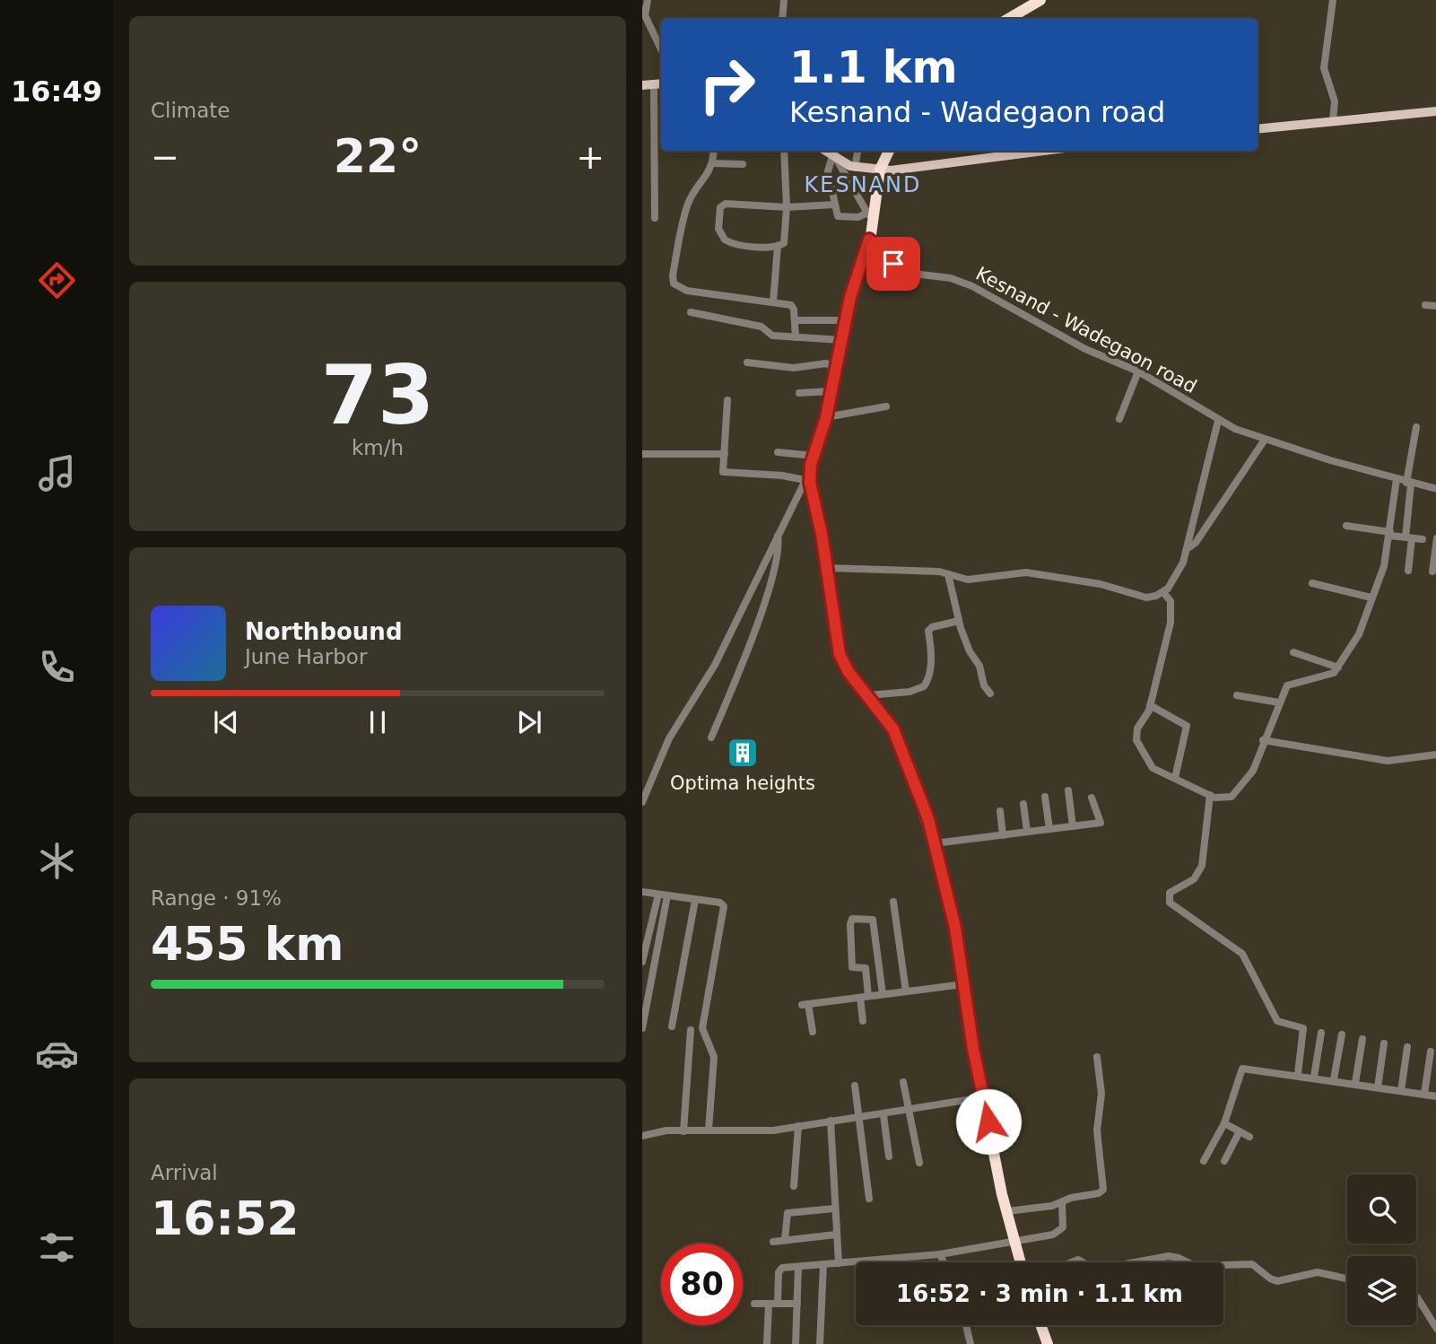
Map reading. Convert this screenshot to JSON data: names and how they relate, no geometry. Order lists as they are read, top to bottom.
{
  "streets": {
    "street": ["Kesnand - Wadegaon road"]
  },
  "districts": ["KESNAND"],
  "places": {
    "building": ["Optima heights"]
  },
  "page": {
    "tabs": "16:49",
    "tile": [
      "Climate",
      ["73", "km/h"],
      ["Range · 91%", "455 km"],
      ["Arrival", "16:52"]
    ],
    "turn": ["1.1 km", "Kesnand - Wadegaon road"],
    "heat": ["−", "22°", "+"],
    "song": ["Northbound", "June Harbor"],
    "limit": "80",
    "trip": "16:52 · 3 min · 1.1 km"
  }
}
